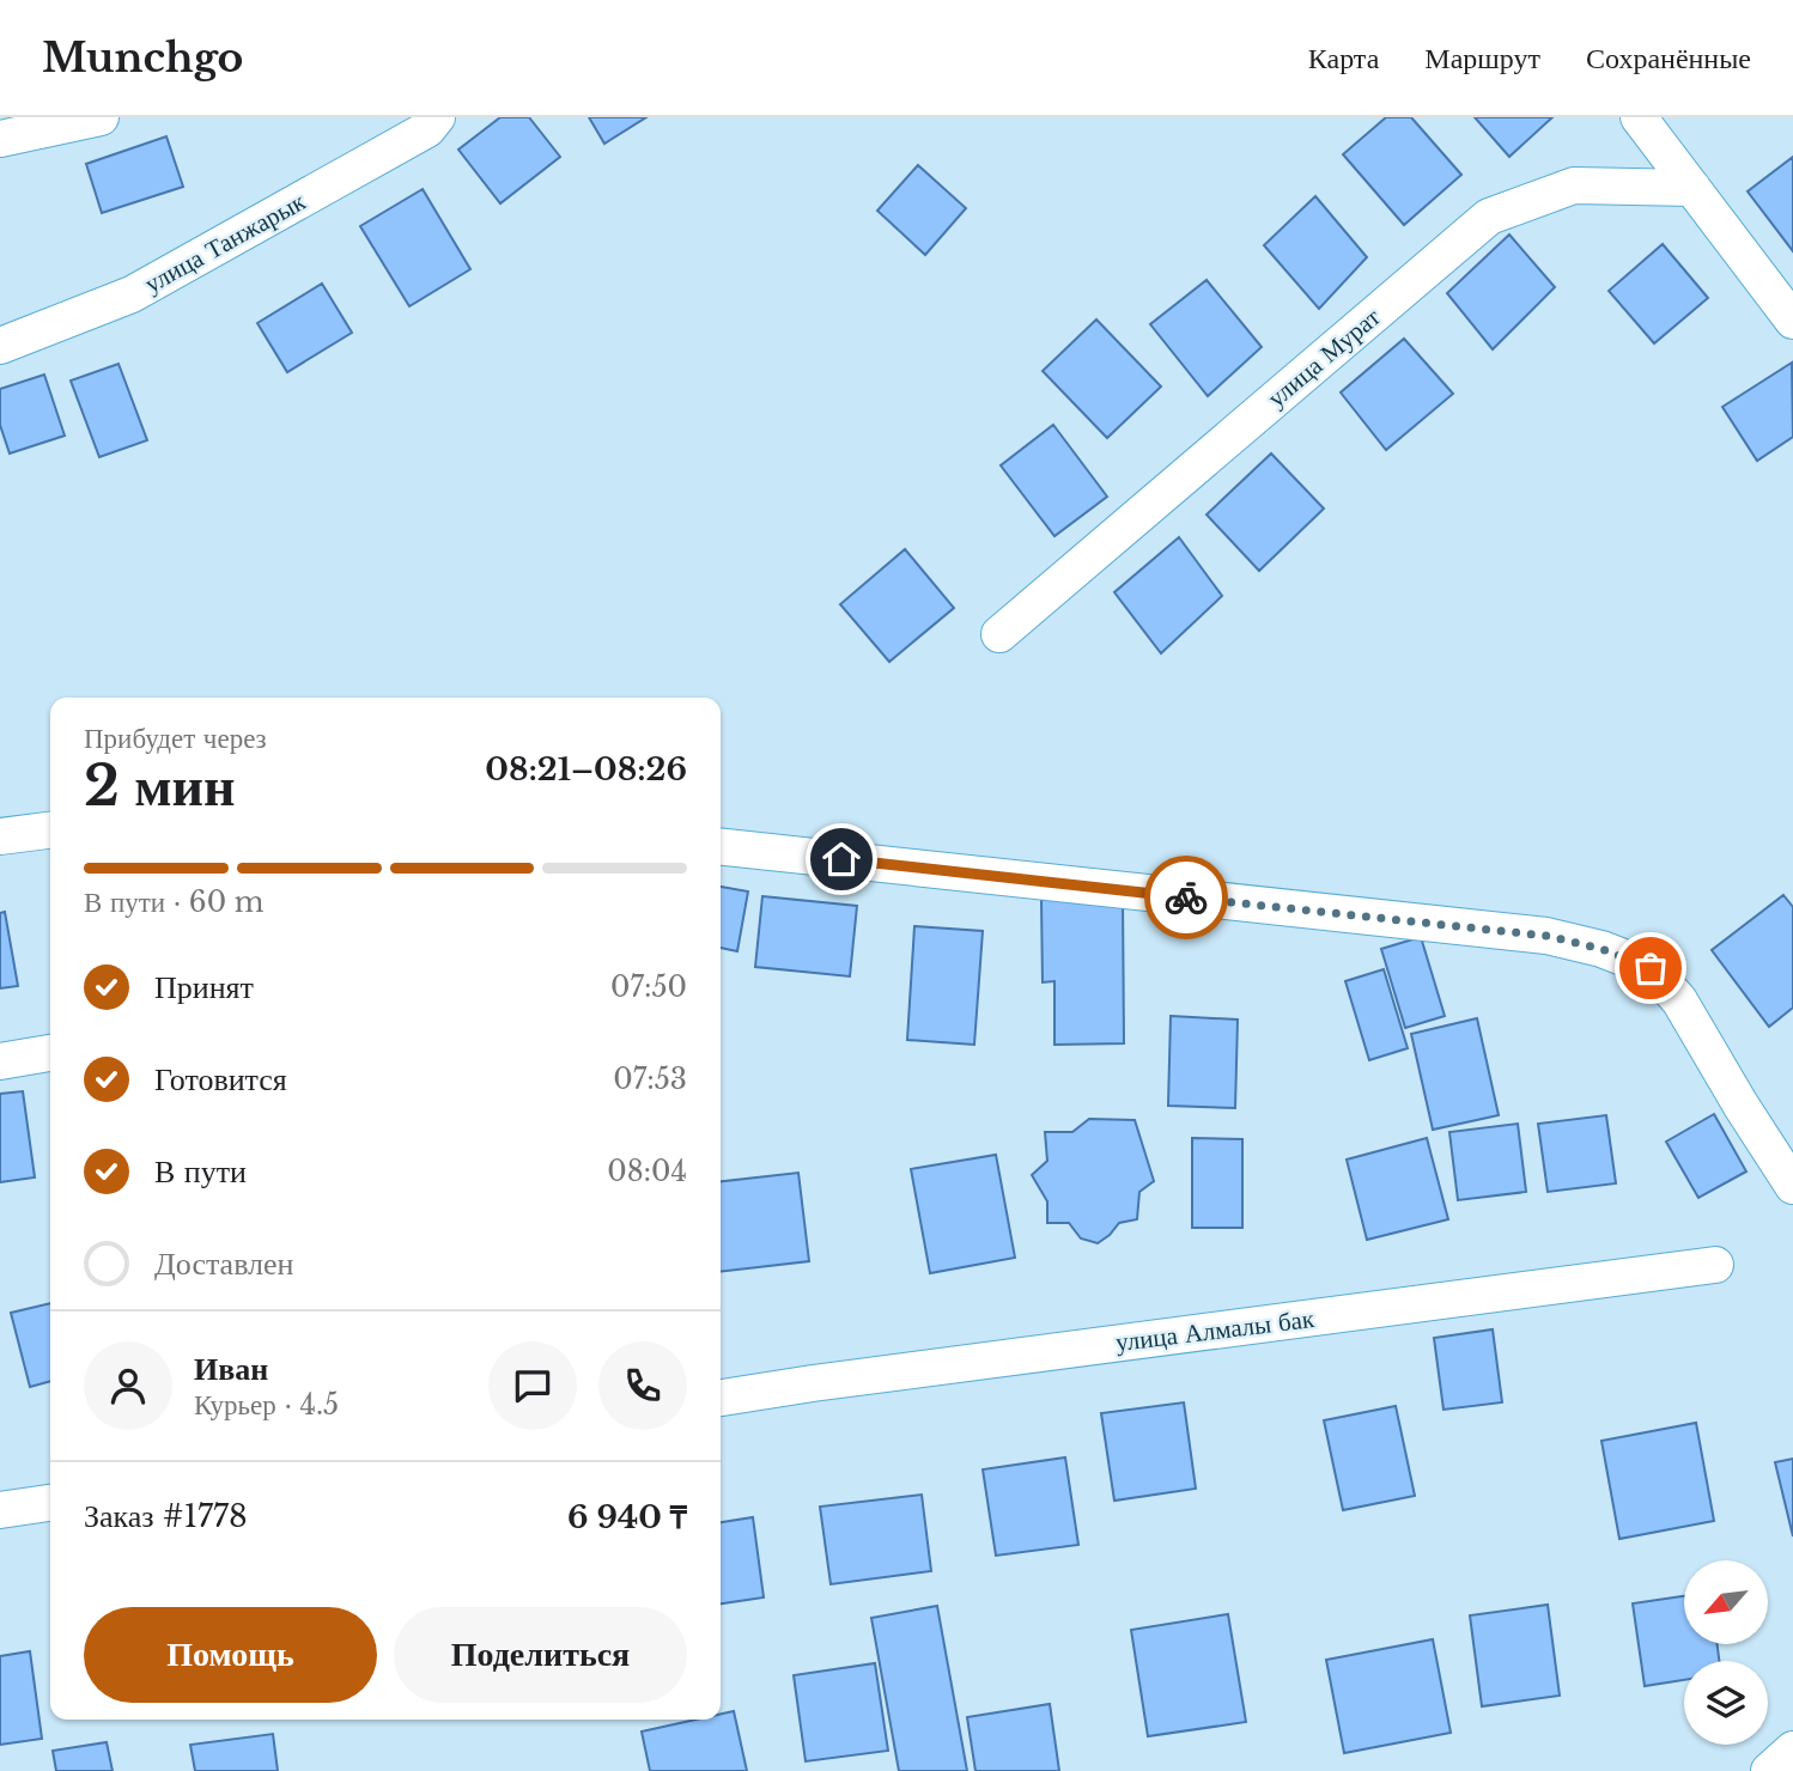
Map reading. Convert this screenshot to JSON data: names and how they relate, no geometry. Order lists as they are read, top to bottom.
{
  "streets": {
    "street": ["улица Танжарык", "улица Мурат", "улица Алмалы бак"]
  },
  "north": "bottom left",
  "page": {
    "header": "Munchgo",
    "nav": ["Карта", "Маршрут", "Сохранённые"],
    "heading": ["2 мин", "Прибудет через", "08:21–08:26"],
    "panel": [
      "Иван",
      "Курьер · 4.5",
      "Заказ #1778",
      "6 940 ₸"
    ],
    "bar": "В пути · 60 m",
    "list": [
      ["Принят", "07:50"],
      ["Готовится", "07:53"],
      ["В пути", "08:04"],
      "Доставлен"
    ],
    "buttons": ["Помощь", "Поделиться"]
  }
}
